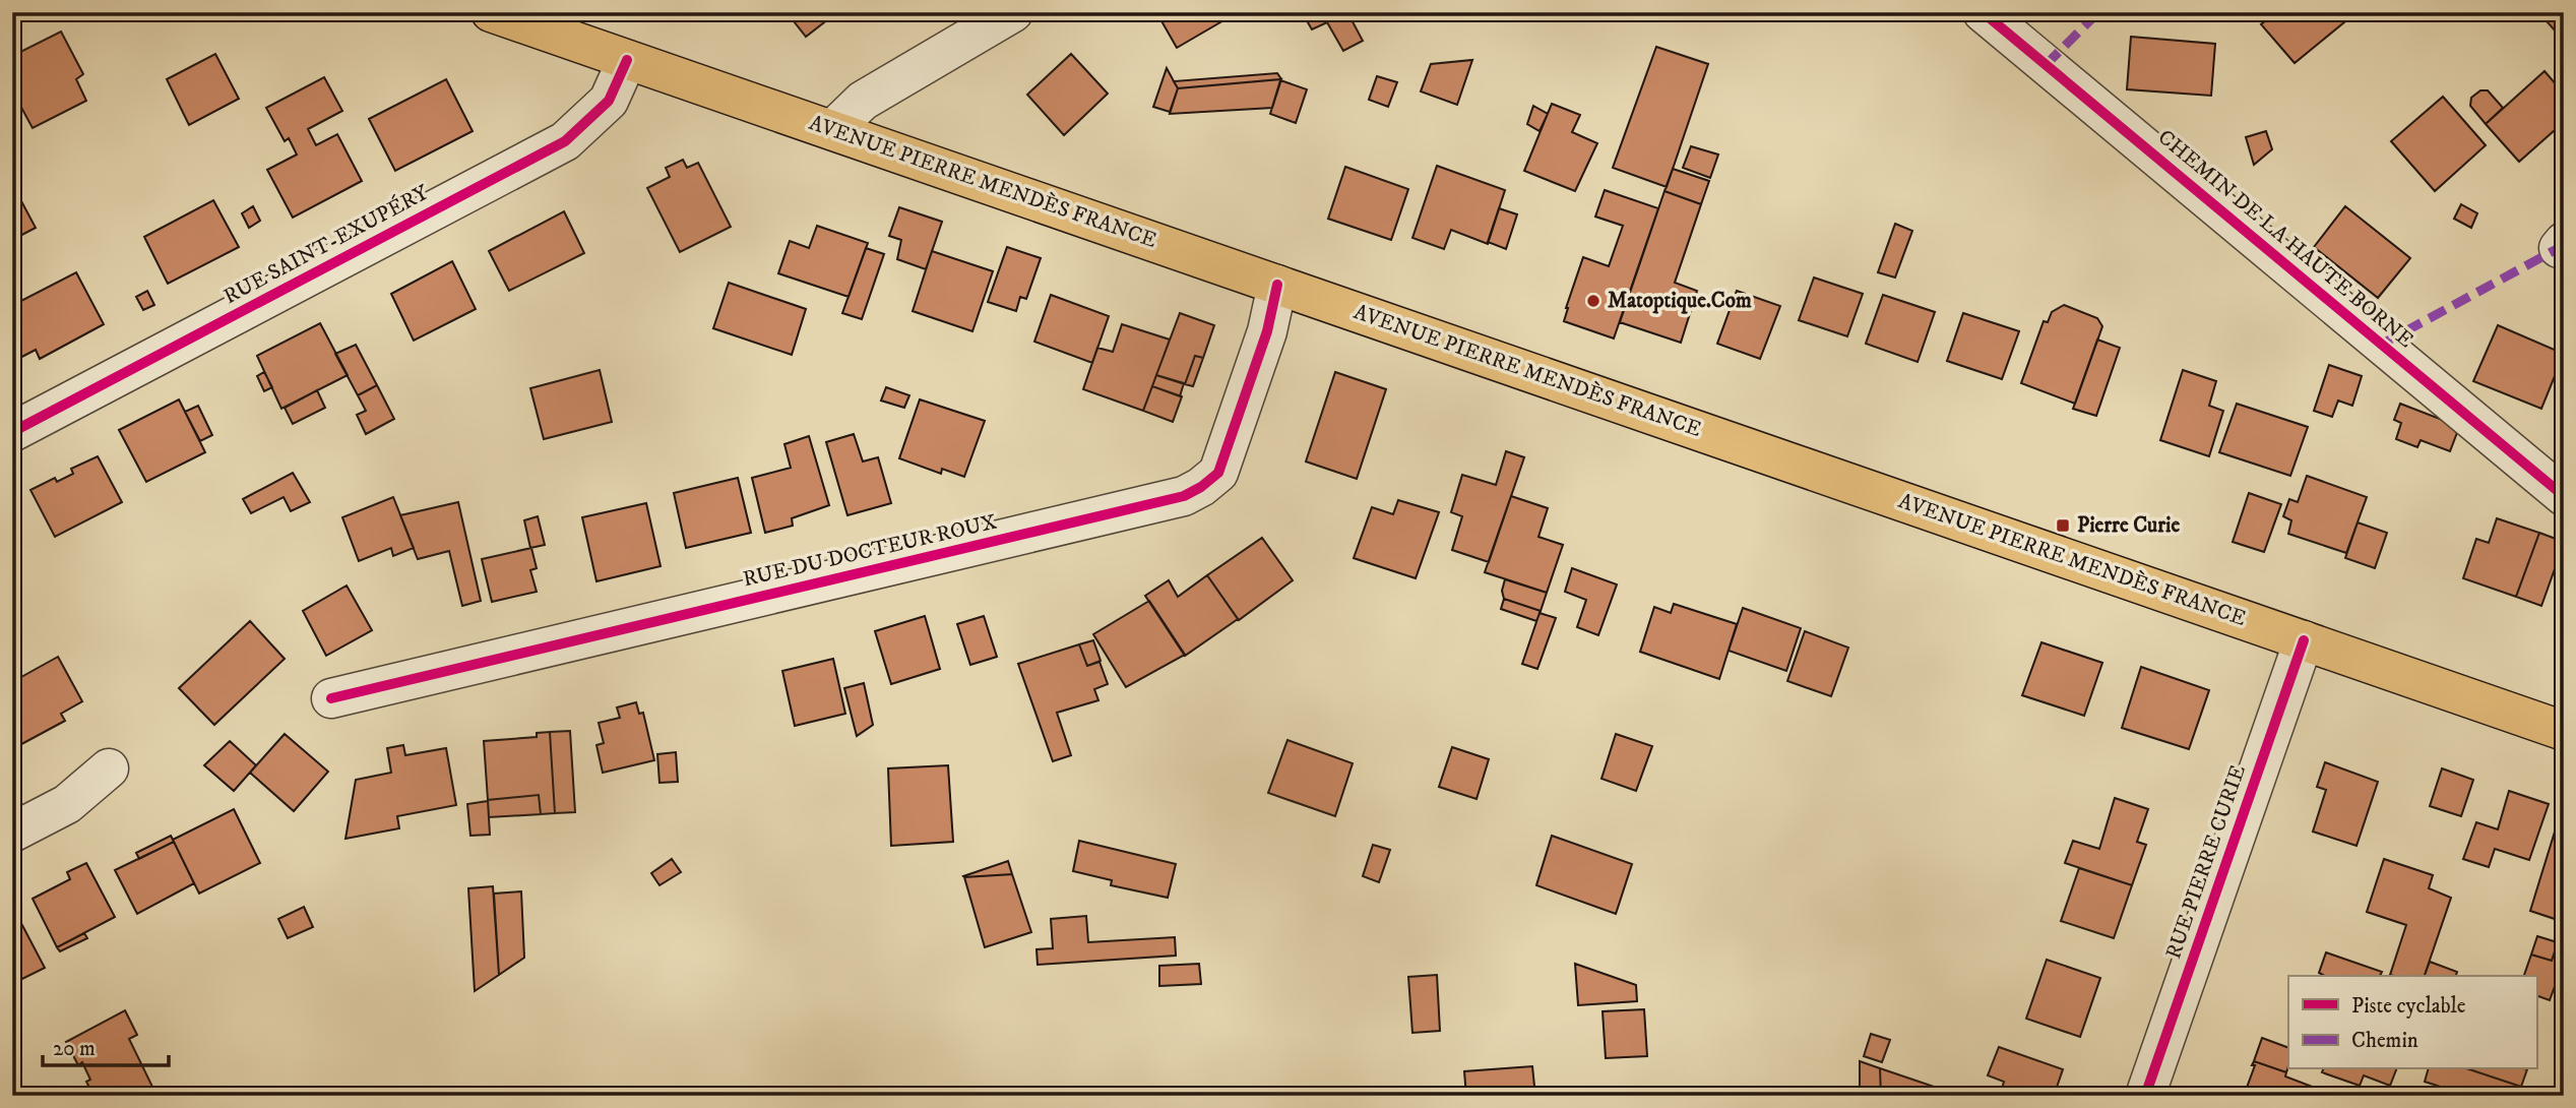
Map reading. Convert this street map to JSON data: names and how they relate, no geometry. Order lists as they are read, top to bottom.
{
  "streets": {
    "main road": ["AVENUE PIERRE MENDÈS FRANCE"],
    "street": [
      "CHEMIN DE LA HAUTE BORNE",
      "RUE SAINT-EXUPÉRY",
      "RUE DU DOCTEUR ROUX",
      "RUE PIERRE CURIE"
    ]
  },
  "crossings": [
    ["AVENUE PIERRE MENDÈS FRANCE", "RUE SAINT-EXUPÉRY"],
    ["AVENUE PIERRE MENDÈS FRANCE", "RUE DU DOCTEUR ROUX"],
    ["AVENUE PIERRE MENDÈS FRANCE", "RUE PIERRE CURIE"]
  ],
  "places": {
    "other": ["Matoptique.Com"],
    "transit": ["Pierre Curie"]
  },
  "legend": ["Piste cyclable", "Chemin"],
  "scale_bar": "20 m"
}
